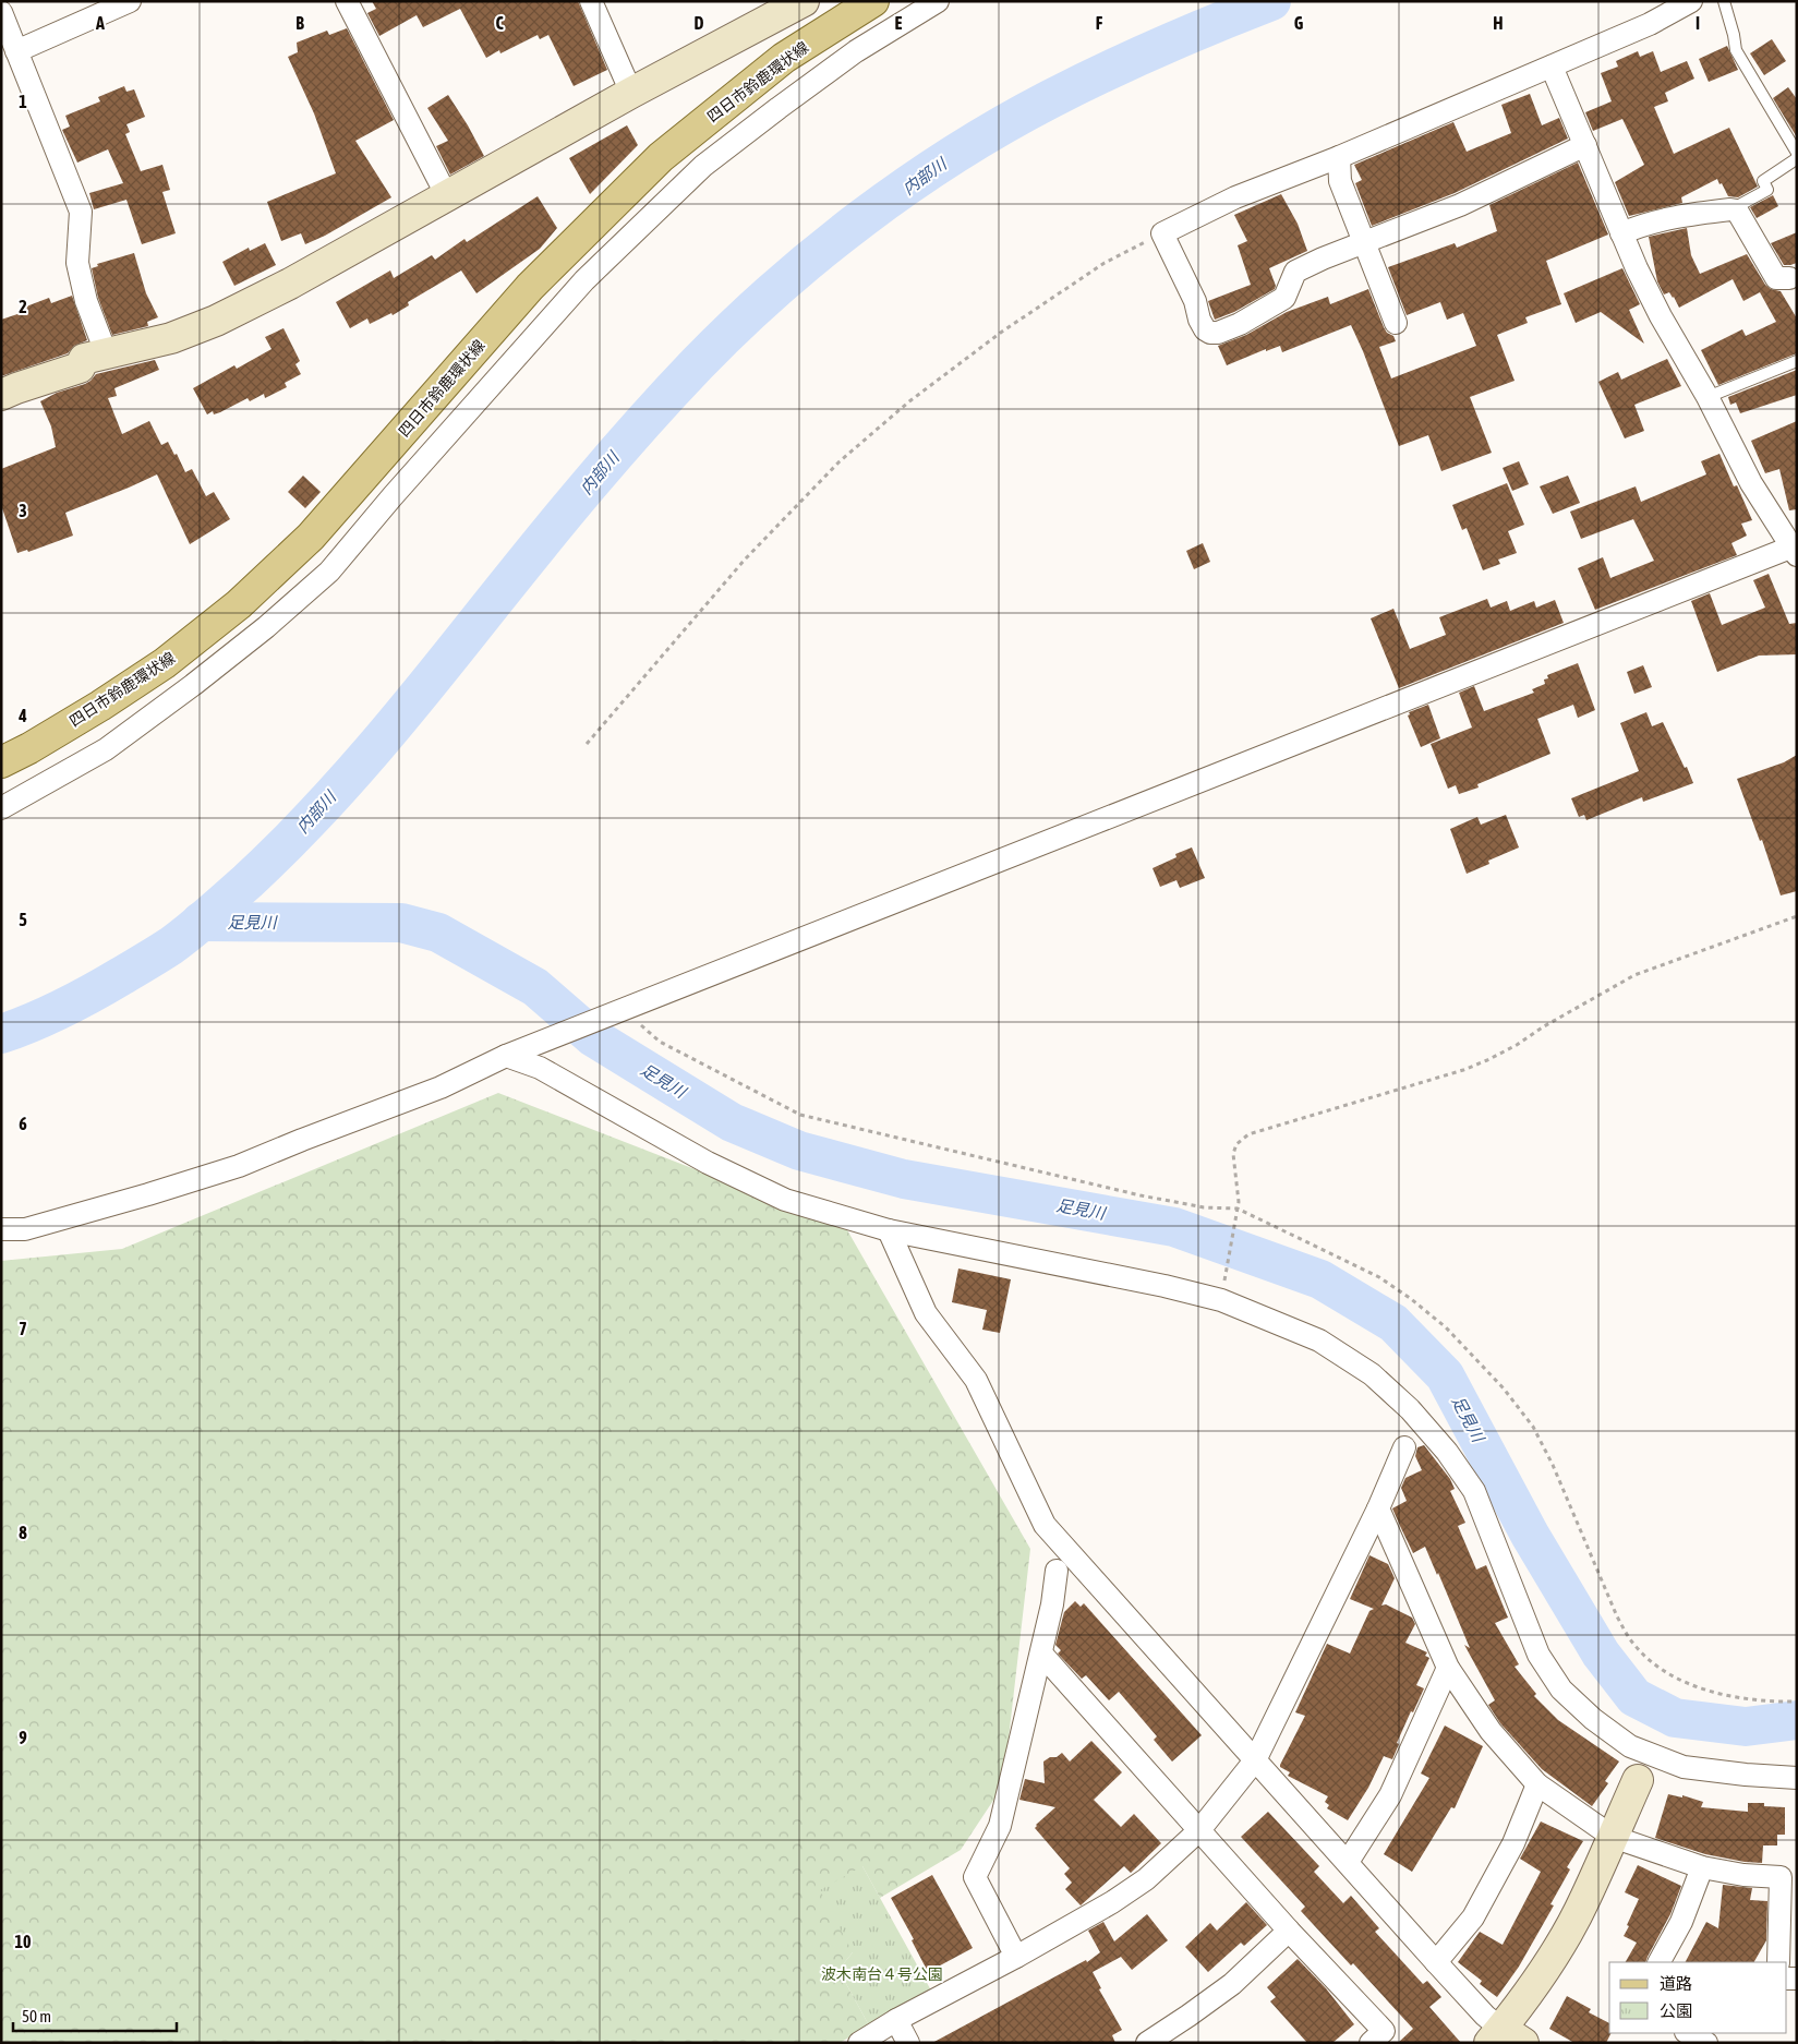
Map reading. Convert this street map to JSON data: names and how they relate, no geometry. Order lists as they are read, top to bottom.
{
  "streets": {
    "main road": ["四日市鈴鹿環状線"]
  },
  "water": ["内部川", "足見川"],
  "parks": ["波木南台４号公園"],
  "legend": ["道路", "公園"],
  "scale_bar": "50 m",
  "grid": {
    "columns": [
      "A",
      "B",
      "C",
      "D",
      "E",
      "F",
      "G",
      "H",
      "I"
    ],
    "rows": [
      "1",
      "2",
      "3",
      "4",
      "5",
      "6",
      "7",
      "8",
      "9",
      "10"
    ]
  }
}
